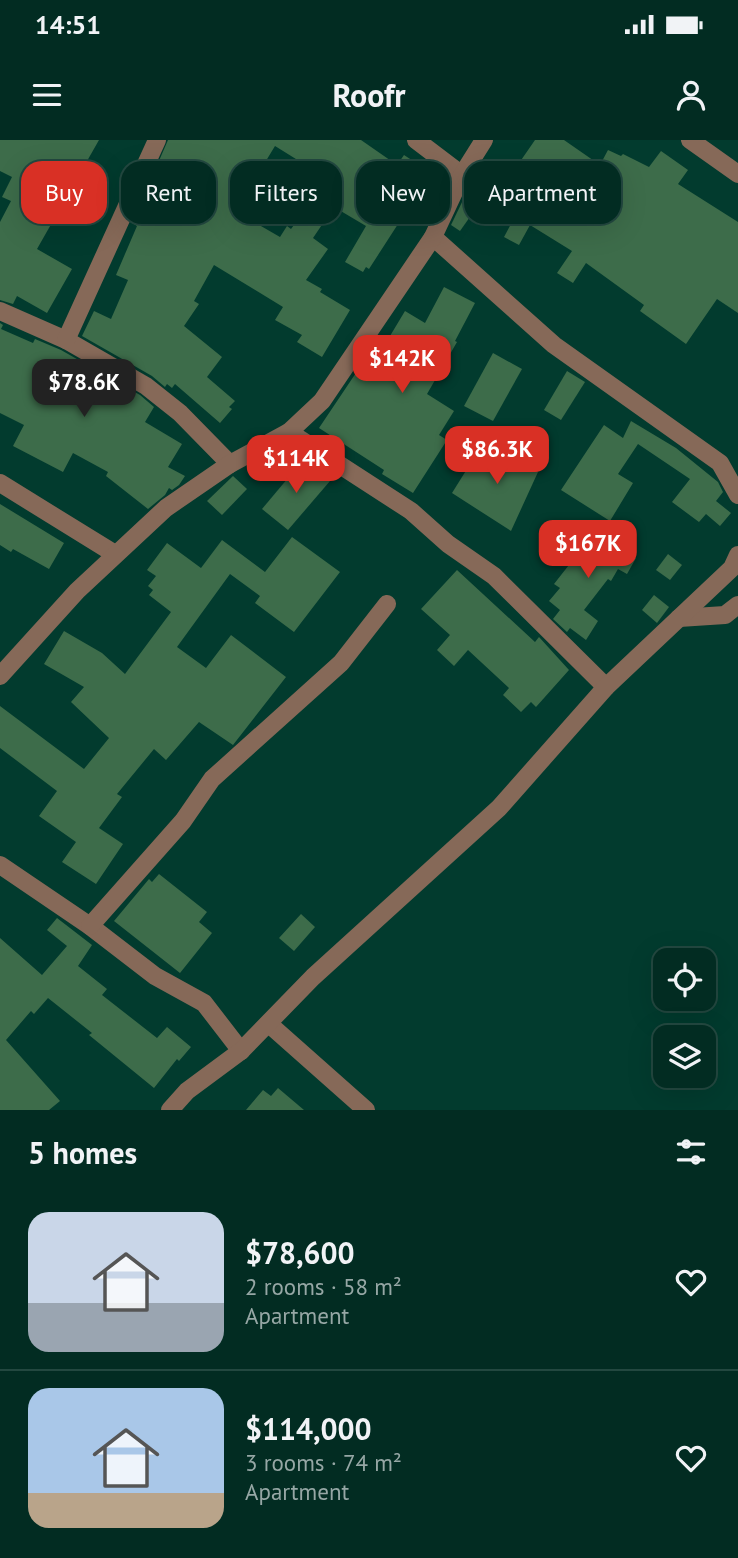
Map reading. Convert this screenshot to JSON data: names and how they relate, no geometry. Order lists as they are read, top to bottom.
{
  "page": {
    "status": "14:51",
    "header": "Roofr",
    "chip": [
      "Buy",
      "Rent",
      "Filters",
      "New",
      "Apartment"
    ],
    "price": [
      "$142K",
      "$78.6K",
      "$86.3K",
      "$114K",
      "$167K"
    ],
    "heading": "5 homes",
    "list": [
      {
        "name": "$78,600",
        "note": "2 rooms · 58 m² · Apartment"
      },
      {
        "name": "$114,000",
        "note": "3 rooms · 74 m² · Apartment"
      }
    ]
  }
}
